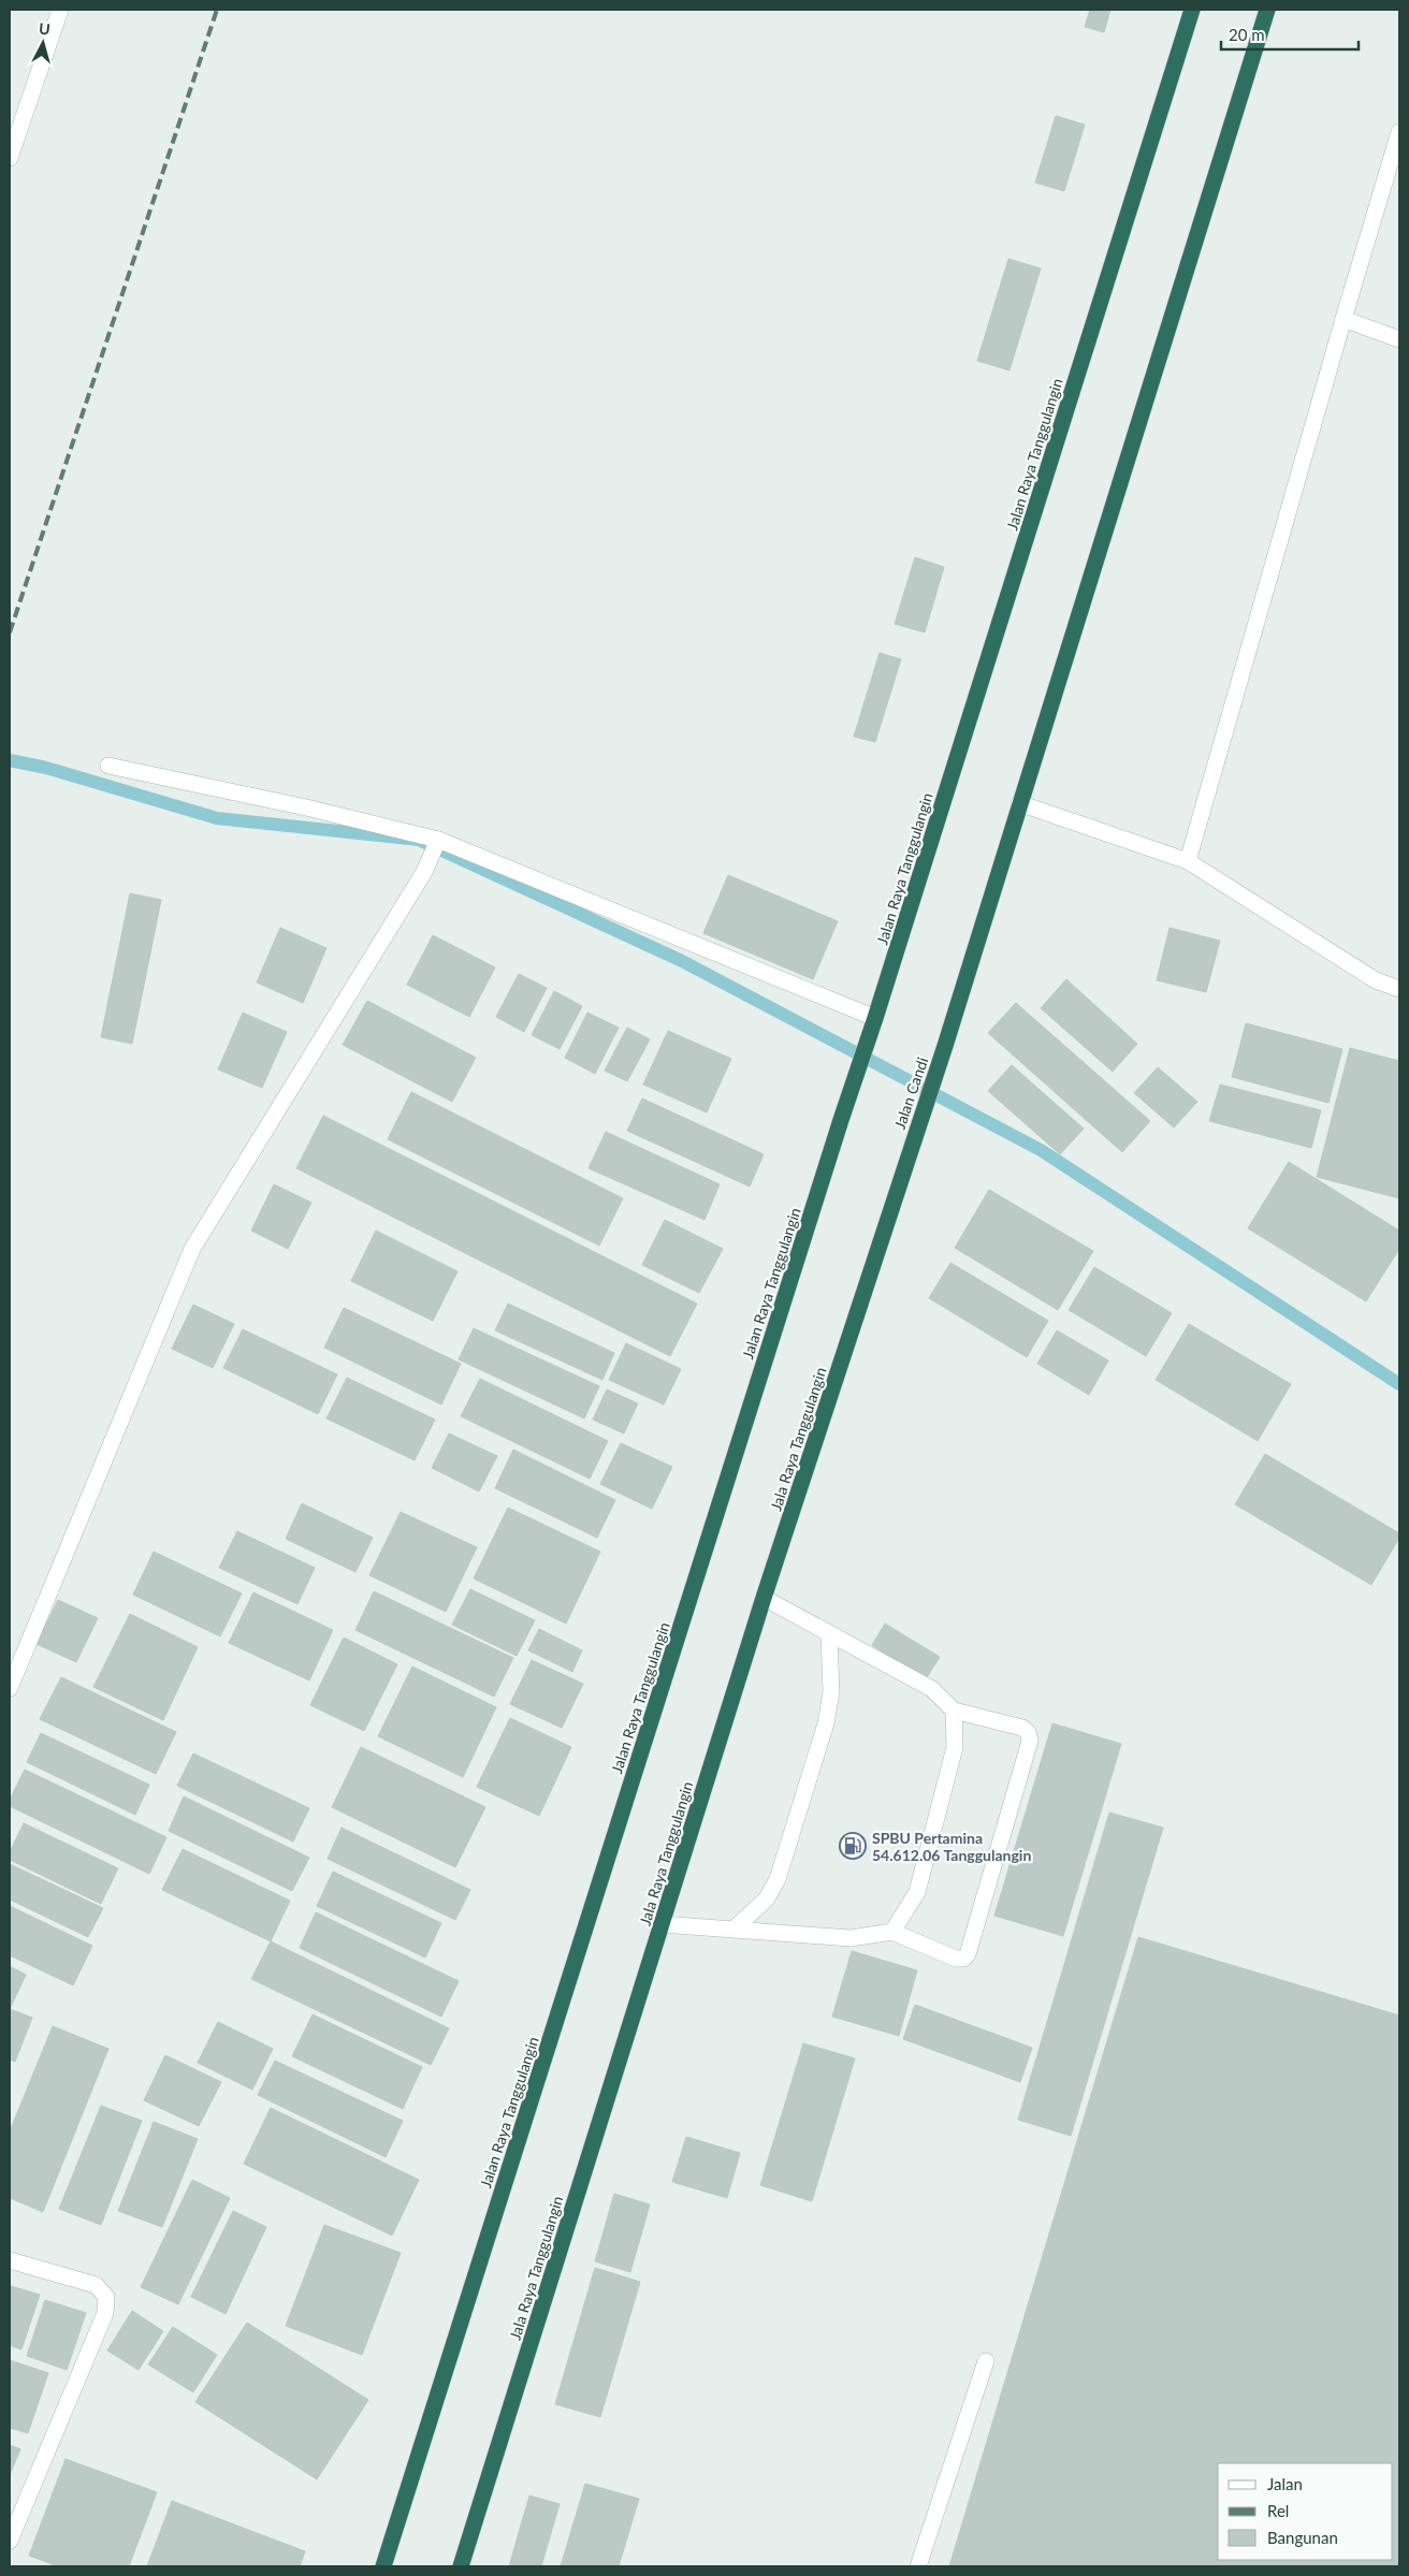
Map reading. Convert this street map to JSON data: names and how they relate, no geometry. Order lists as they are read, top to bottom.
{
  "streets": {
    "highway": ["Jalan Raya Tanggulangin", "Jalan Candi", "Jala Raya Tanggulangin"]
  },
  "crossings": [
    ["Jalan Candi", "Jala Raya Tanggulangin"]
  ],
  "places": {
    "fuel station": ["SPBU Pertamina 54.612.06 Tanggulangin"]
  },
  "legend": ["Jalan", "Rel", "Bangunan"],
  "scale_bar": "20 m",
  "north": "top"
}
